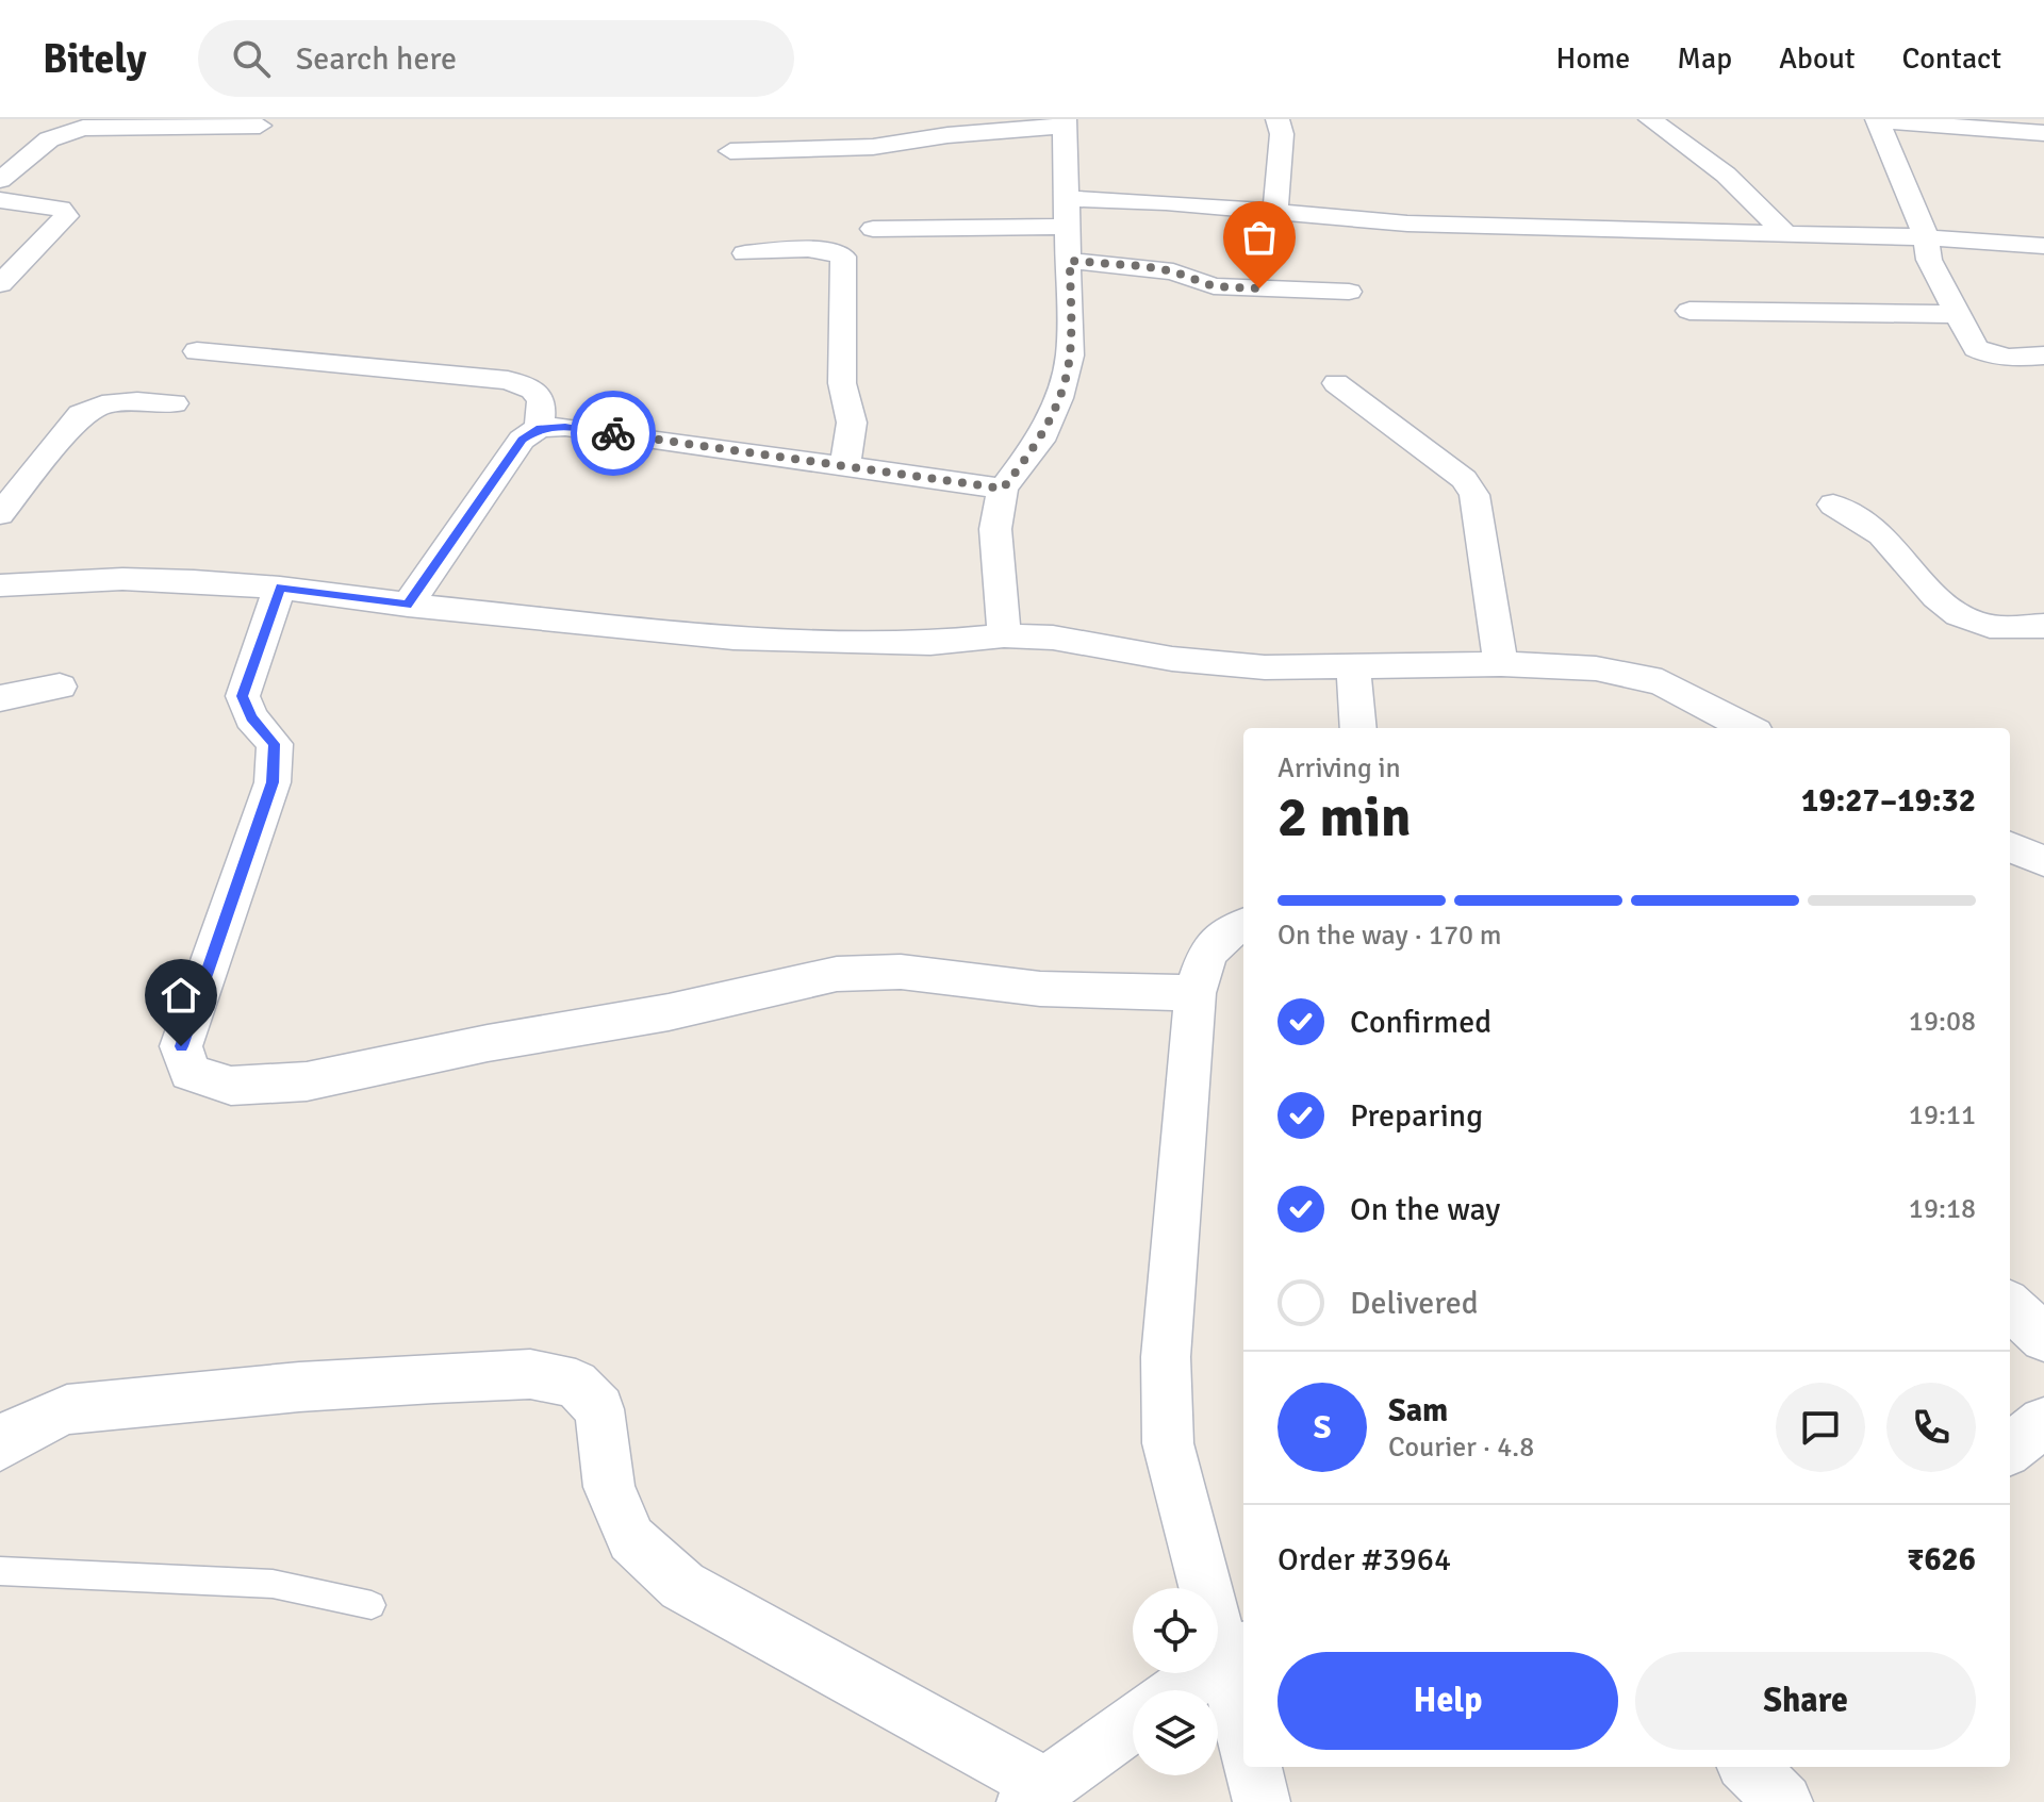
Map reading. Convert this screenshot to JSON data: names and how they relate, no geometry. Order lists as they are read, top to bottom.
{
  "page": {
    "header": "Bitely",
    "search": "Search here",
    "nav": [
      "Home",
      "Map",
      "About",
      "Contact"
    ],
    "heading": ["2 min", "Arriving in", "19:27–19:32"],
    "panel": [
      "Sam",
      "Courier · 4.8",
      "Order #3964",
      "₹626"
    ],
    "bar": "On the way · 170 m",
    "list": [
      ["Confirmed", "19:08"],
      ["Preparing", "19:11"],
      ["On the way", "19:18"],
      "Delivered"
    ],
    "round": "S",
    "buttons": ["Help", "Share"]
  }
}
